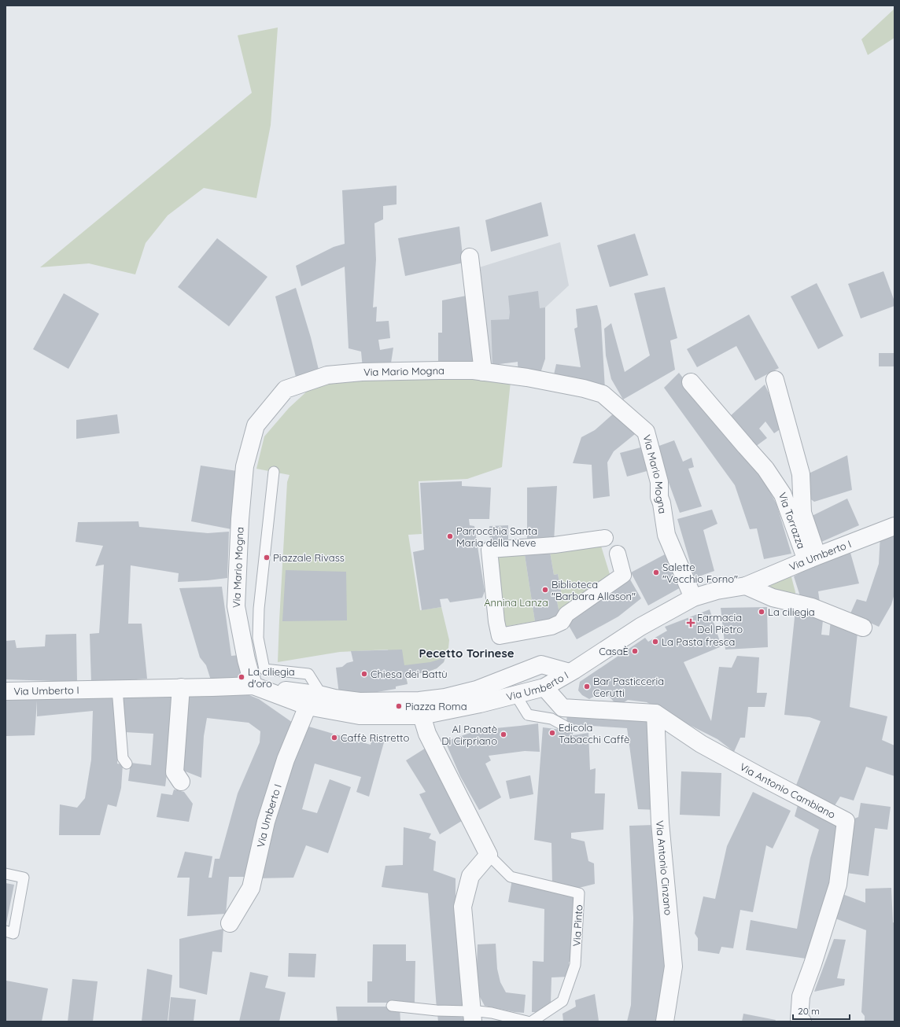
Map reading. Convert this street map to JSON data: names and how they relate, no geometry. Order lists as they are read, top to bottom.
{
  "streets": {
    "street": [
      "Via Mario Mogna",
      "Via Torrazza",
      "Via Umberto I",
      "Via Antonio Cambiano",
      "Via Antonio Cinzano",
      "Via Pinto"
    ]
  },
  "crossings": [
    ["Via Mario Mogna", "Via Umberto I"],
    ["Via Torrazza", "Via Umberto I"],
    ["Via Umberto I", "Via Pinto"],
    ["Via Antonio Cambiano", "Via Antonio Cinzano"]
  ],
  "districts": ["Pecetto Torinese"],
  "parks": ["Annina Lanza"],
  "places": {
    "other": [
      "Parrocchia Santa Maria della Neve",
      "Piazzale Rivass",
      "Salette \"Vecchio Forno\"",
      "Biblioteca \"Barbara Allason\"",
      "La ciliegia",
      "La Pasta fresca",
      "CasaÈ",
      "Chiesa dei Battù",
      "La ciliegia d'oro",
      "Bar Pasticceria Cerutti",
      "Piazza Roma",
      "Edicola Tabacchi Caffè",
      "Al Panatè Di Cirpriano",
      "Caffè Ristretto"
    ],
    "health": ["Farmacia Del Pietro"]
  },
  "scale_bar": "20 m"
}
